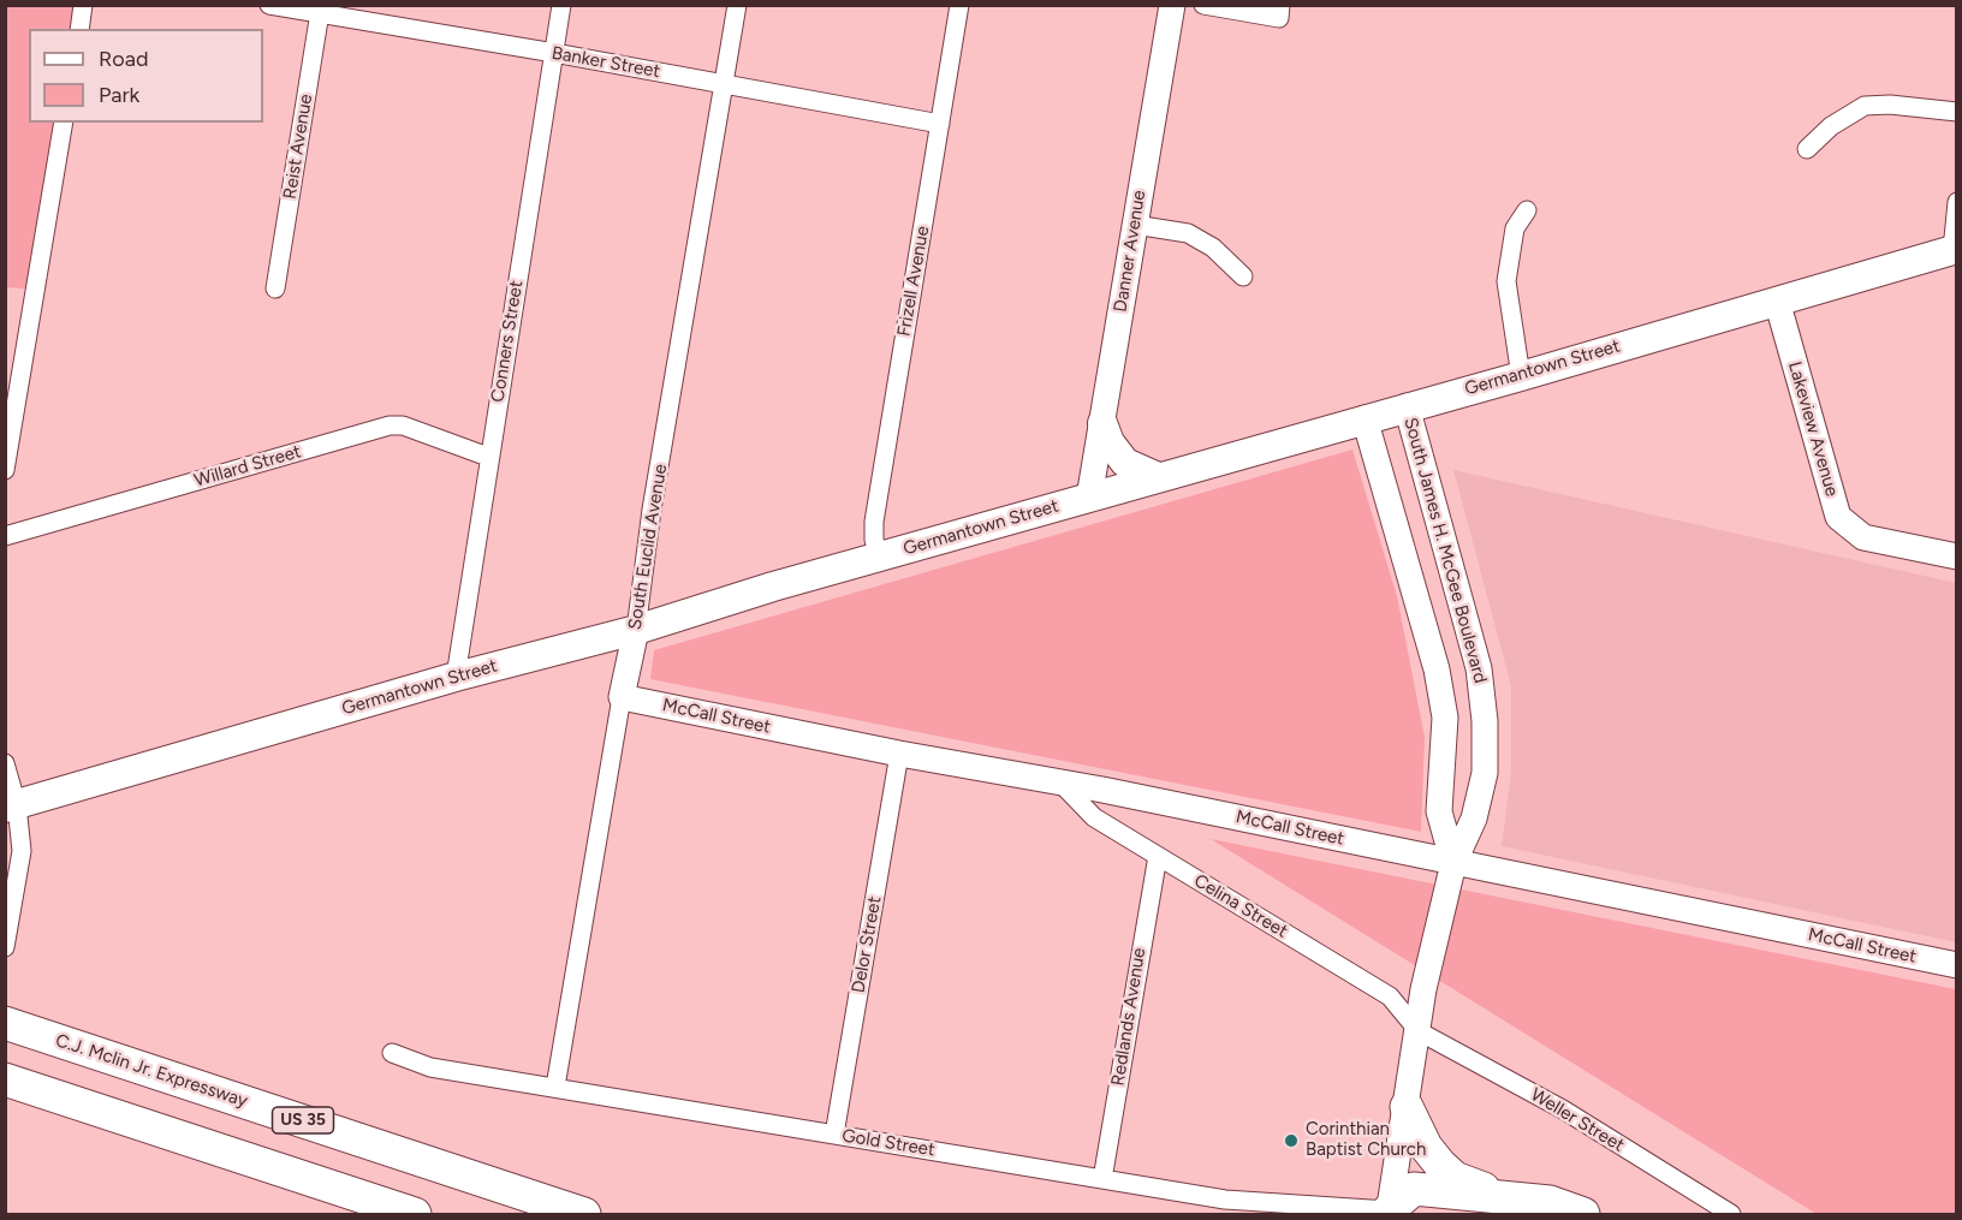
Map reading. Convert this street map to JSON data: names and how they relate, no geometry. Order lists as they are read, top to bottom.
{
  "streets": {
    "highway": ["C.J. Mclin Jr. Expressway", "US 35"],
    "main road": ["Germantown Street"],
    "street": [
      "Banker Street",
      "Reist Avenue",
      "Danner Avenue",
      "Frizell Avenue",
      "Conners Street",
      "Lakeview Avenue",
      "Willard Street",
      "South Euclid Avenue",
      "South James H. McGee Boulevard",
      "McCall Street",
      "Celina Street",
      "Delor Street",
      "Redlands Avenue",
      "Weller Street",
      "Gold Street"
    ]
  },
  "crossings": [
    ["Banker Street", "Reist Avenue"],
    ["Banker Street", "Frizell Avenue"],
    ["Banker Street", "Conners Street"],
    ["Banker Street", "South Euclid Avenue"],
    ["Danner Avenue", "Germantown Street"],
    ["Frizell Avenue", "Germantown Street"],
    ["Conners Street", "Germantown Street"],
    ["Conners Street", "Willard Street"],
    ["Germantown Street", "Lakeview Avenue"],
    ["Germantown Street", "South Euclid Avenue"],
    ["Germantown Street", "South James H. McGee Boulevard"],
    ["South Euclid Avenue", "McCall Street"],
    ["South Euclid Avenue", "Gold Street"],
    ["South James H. McGee Boulevard", "McCall Street"],
    ["South James H. McGee Boulevard", "Celina Street"],
    ["South James H. McGee Boulevard", "Weller Street"],
    ["South James H. McGee Boulevard", "Gold Street"],
    ["McCall Street", "Celina Street"],
    ["McCall Street", "Delor Street"],
    ["Celina Street", "Redlands Avenue"],
    ["Celina Street", "Weller Street"],
    ["Delor Street", "Gold Street"],
    ["Redlands Avenue", "Gold Street"]
  ],
  "places": ["Corinthian Baptist Church"],
  "legend": ["Road", "Park"]
}
